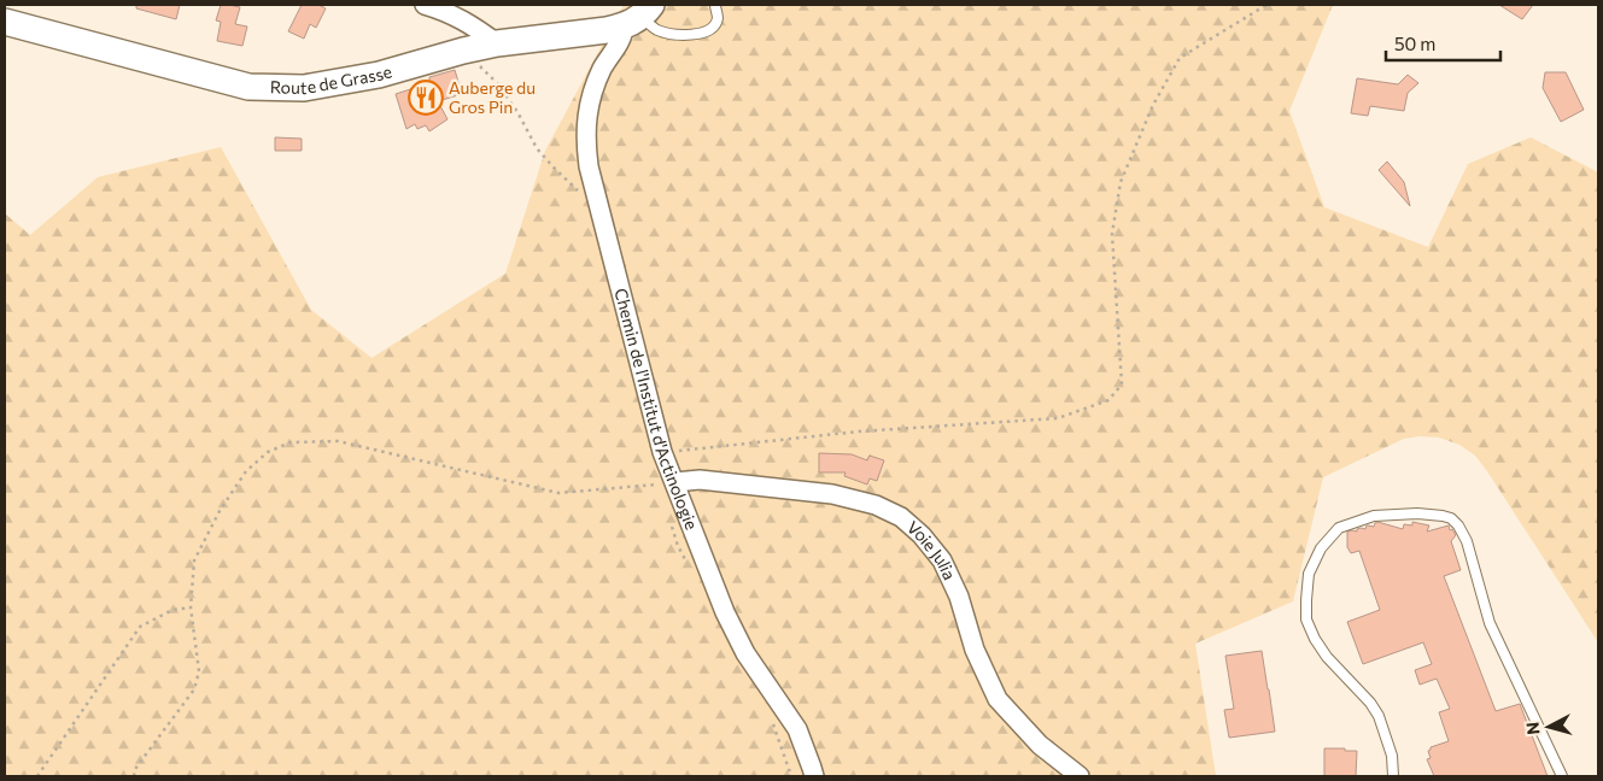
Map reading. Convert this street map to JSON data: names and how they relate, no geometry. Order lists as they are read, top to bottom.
{
  "streets": {
    "main road": ["Route de Grasse"],
    "street": ["Chemin de l'Institut d'Actinologie", "Voie Julia"]
  },
  "crossings": [
    ["Route de Grasse", "Chemin de l'Institut d'Actinologie"],
    ["Chemin de l'Institut d'Actinologie", "Voie Julia"]
  ],
  "places": {
    "restaurant": ["Auberge du Gros Pin"]
  },
  "scale_bar": "50 m",
  "north": "left"
}
